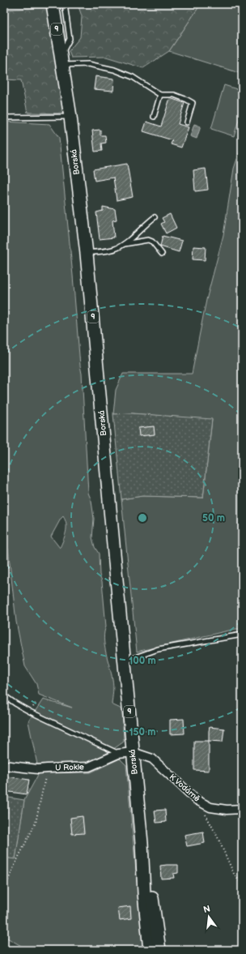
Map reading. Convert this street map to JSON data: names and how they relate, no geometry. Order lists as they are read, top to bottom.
{
  "streets": {
    "main road": ["9", "Borská"],
    "street": ["U Rokle", "K Vodárně"]
  },
  "crossings": [
    ["Borská", "U Rokle"],
    ["Borská", "K Vodárně"],
    ["U Rokle", "K Vodárně"]
  ],
  "north": "top",
  "rings": ["50 m", "100 m", "150 m"]
}
